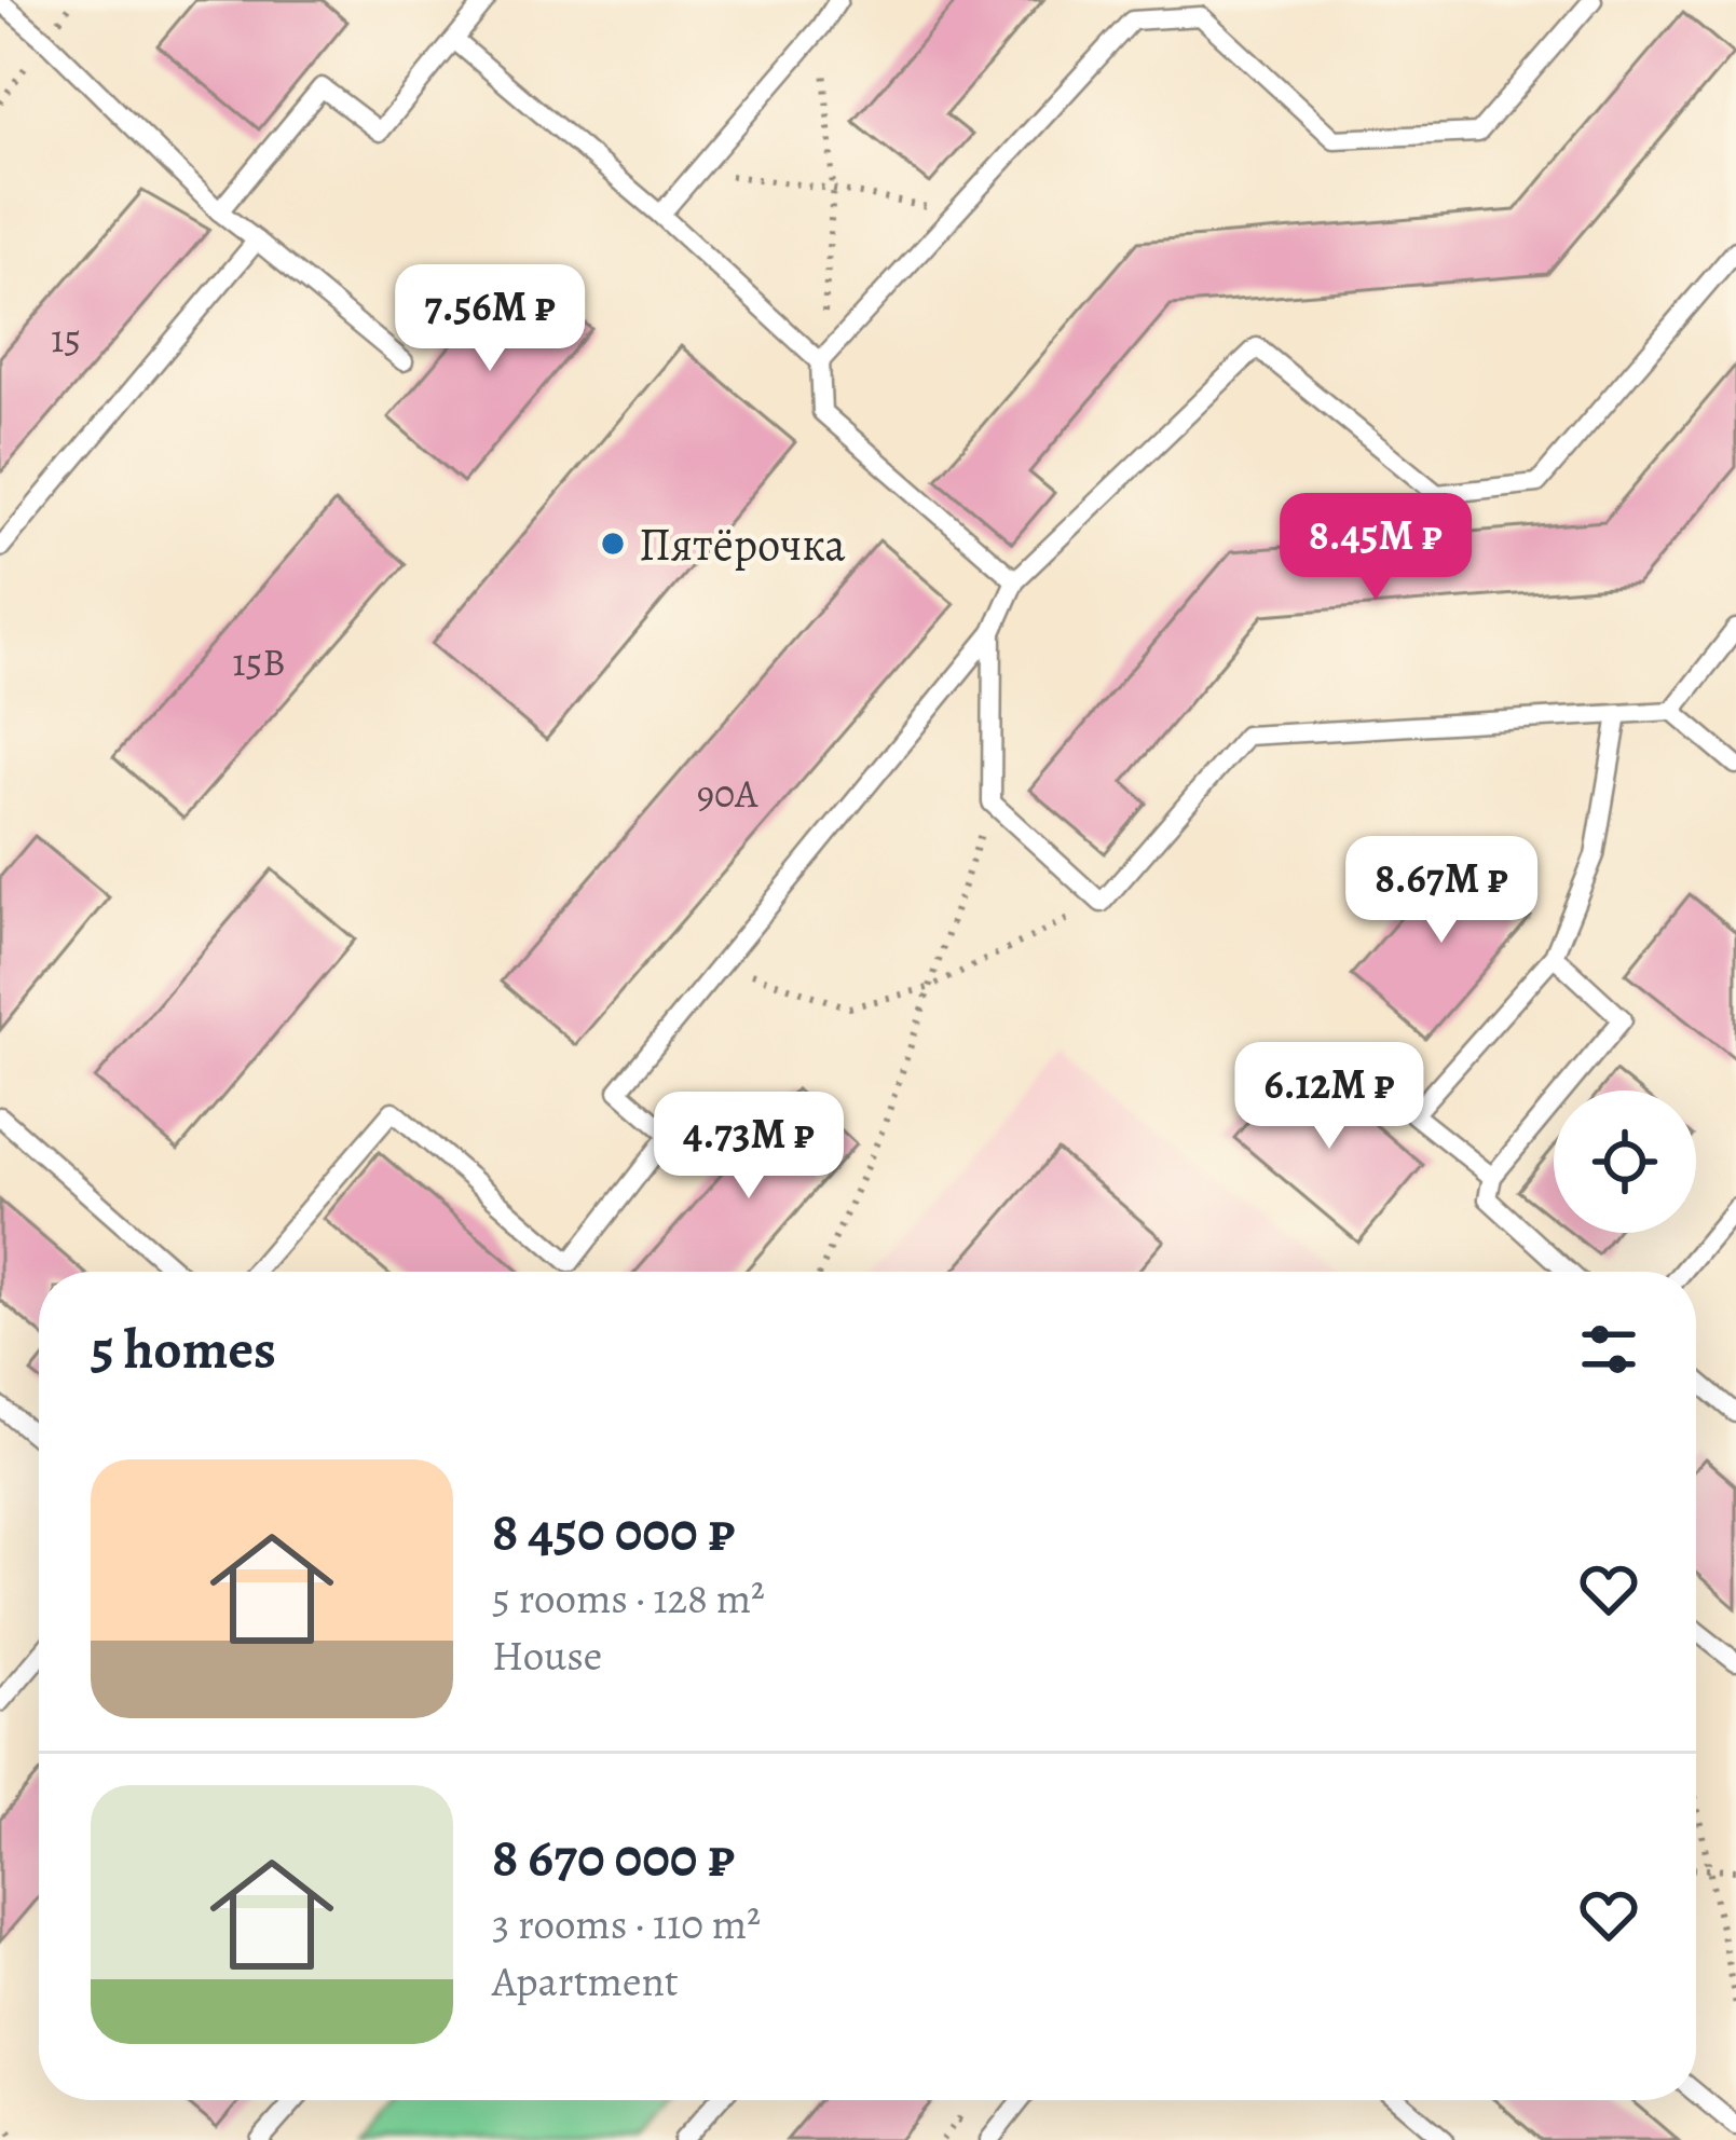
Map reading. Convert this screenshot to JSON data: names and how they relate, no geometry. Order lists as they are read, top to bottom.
{
  "places": ["Пятёрочка"],
  "house_numbers": ["15", "15В", "90А"],
  "page": {
    "price": [
      "7.56M ₽",
      "8.45M ₽",
      "8.67M ₽",
      "6.12M ₽",
      "4.73M ₽"
    ],
    "heading": "5 homes",
    "list": [
      {
        "name": "8 450 000 ₽",
        "note": "5 rooms · 128 m² · House"
      },
      {
        "name": "8 670 000 ₽",
        "note": "3 rooms · 110 m² · Apartment"
      }
    ]
  }
}
